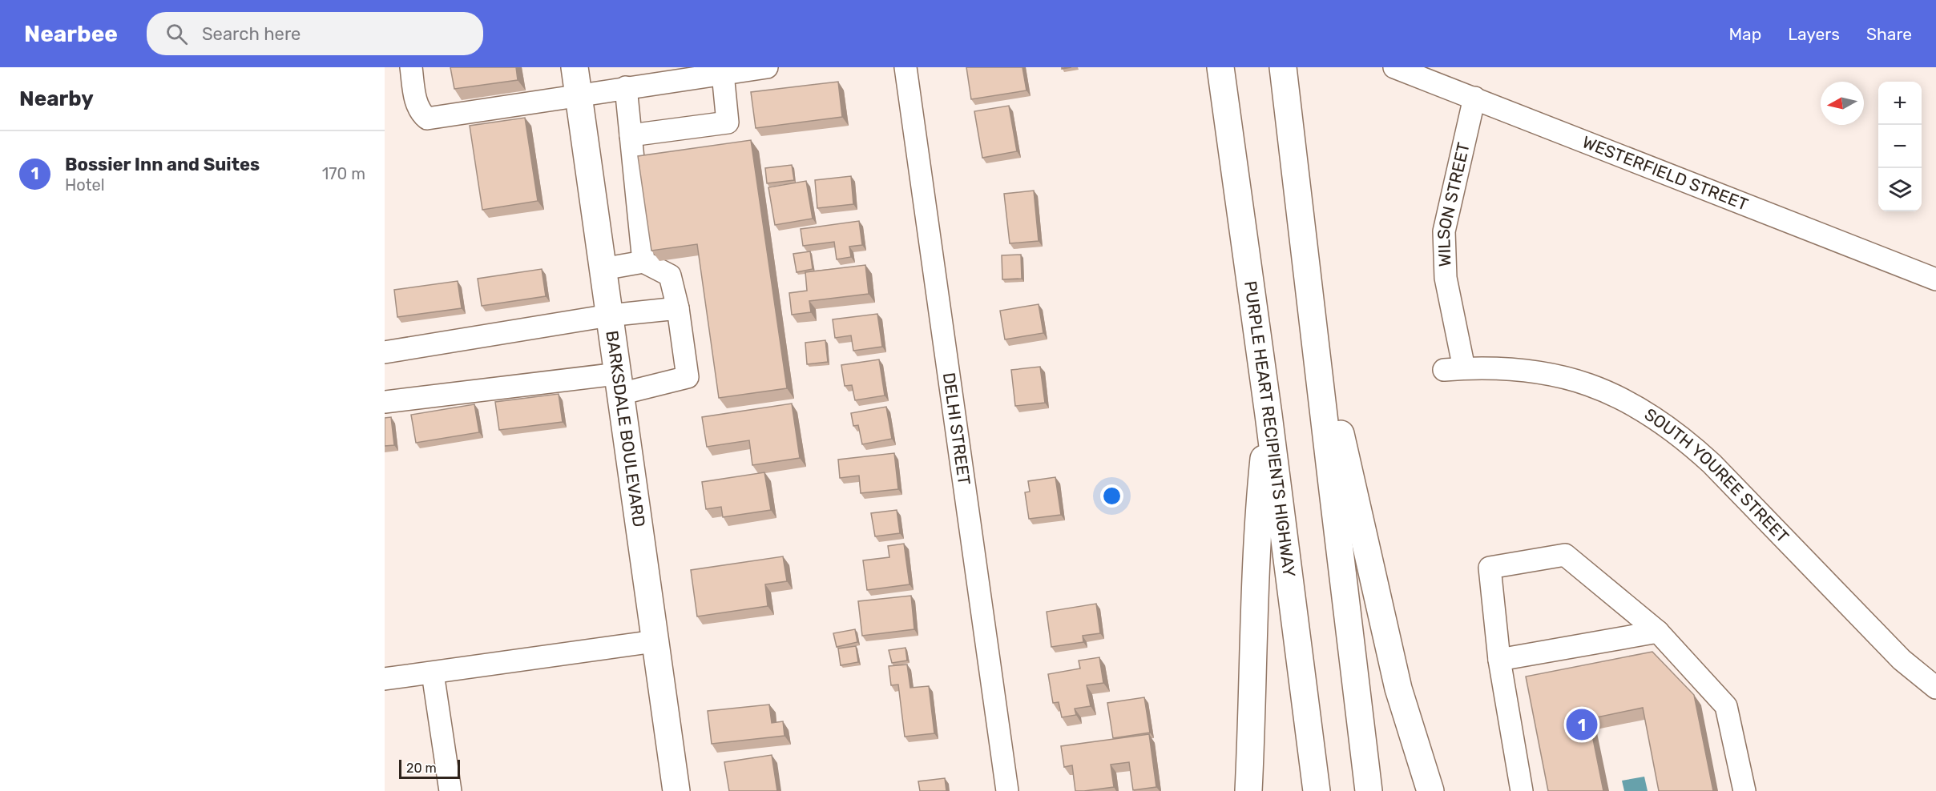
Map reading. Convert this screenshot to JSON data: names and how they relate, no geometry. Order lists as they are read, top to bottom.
{
  "streets": {
    "main road": ["BARKSDALE BOULEVARD", "PURPLE HEART RECIPIENTS HIGHWAY"],
    "street": [
      "WESTERFIELD STREET",
      "WILSON STREET",
      "DELHI STREET",
      "SOUTH YOUREE STREET"
    ]
  },
  "crossings": [
    ["WESTERFIELD STREET", "WILSON STREET"],
    ["WILSON STREET", "SOUTH YOUREE STREET"]
  ],
  "scale_bar": "20 m",
  "north": "left",
  "page": {
    "header": "Nearbee",
    "search": "Search here",
    "nav": ["Map", "Layers", "Share"],
    "heading": "Nearby",
    "map_buttons": ["+", "−"],
    "list": [
      {
        "mark": "1",
        "name": "Bossier Inn and Suites",
        "note": "Hotel",
        "value": "170 m"
      }
    ],
    "pins": "1",
    "scale": "20 m"
  }
}
